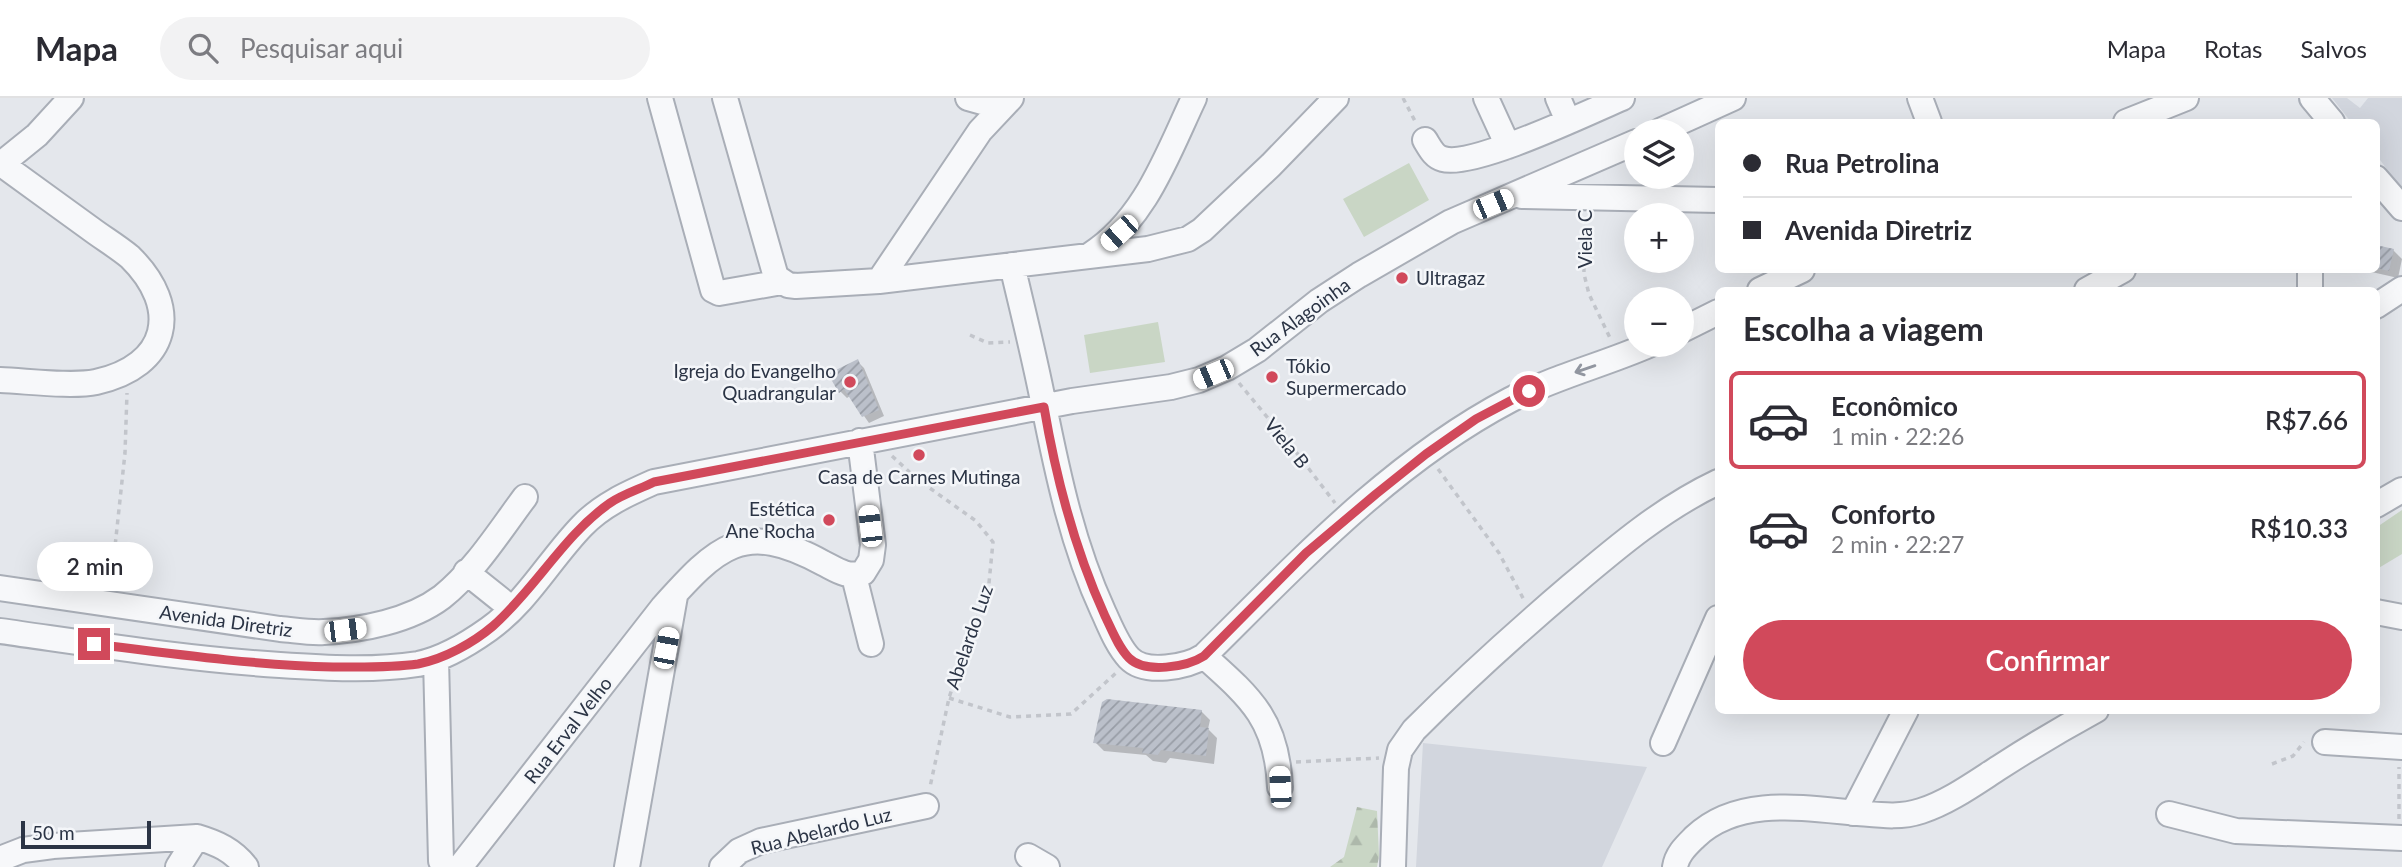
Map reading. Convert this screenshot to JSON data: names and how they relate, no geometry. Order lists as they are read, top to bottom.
{
  "streets": {
    "street": [
      "Rua Alagoinha",
      "Avenida Diretriz",
      "Rua Erval Velho",
      "Rua Abelardo Luz"
    ],
    "path": ["Viela C", "Viela B", "Abelardo Luz"]
  },
  "crossings": [
    ["Rua Alagoinha", "Viela B"],
    ["Rua Alagoinha", "Avenida Diretriz"],
    ["Rua Alagoinha", "Abelardo Luz"],
    ["Avenida Diretriz", "Abelardo Luz"],
    ["Abelardo Luz", "Rua Abelardo Luz"]
  ],
  "places": [
    "Ultragaz",
    "Tókio Supermercado",
    "Igreja do Evangelho Quadrangular",
    "Casa de Carnes Mutinga",
    "Estética Ane Rocha"
  ],
  "scale_bar": "50 m",
  "page": {
    "header": "Mapa",
    "search": "Pesquisar aqui",
    "nav": ["Mapa", "Rotas", "Salvos"],
    "map_buttons": ["+", "−"],
    "banner": ["Rua Petrolina", "Avenida Diretriz"],
    "heading": "Escolha a viagem",
    "list": [
      {
        "name": "Econômico",
        "note": "1 min · 22:26",
        "value": "R$7.66"
      },
      {
        "name": "Conforto",
        "note": "2 min · 22:27",
        "value": "R$10.33"
      }
    ],
    "bubble": "2 min",
    "buttons": "Confirmar",
    "scale": "50 m"
  }
}
